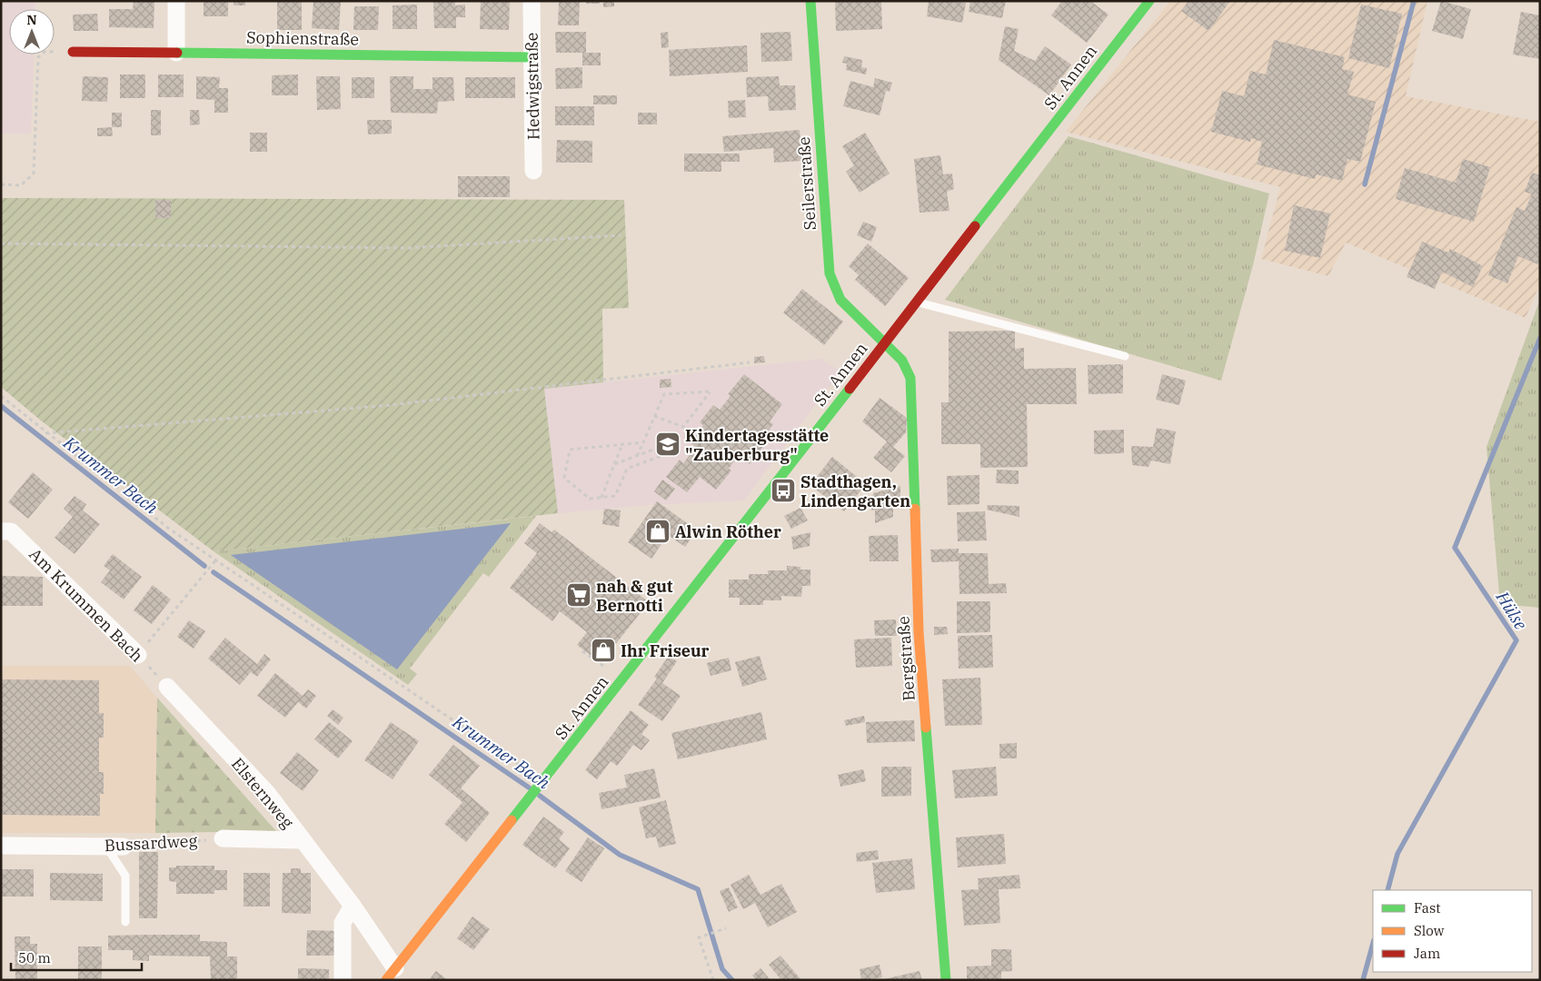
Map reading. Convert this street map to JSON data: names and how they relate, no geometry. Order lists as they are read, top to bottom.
{
  "streets": {
    "street": [
      "Sophienstraße",
      "St. Annen",
      "Hedwigstraße",
      "Seilerstraße",
      "Am Krummen Bach",
      "Bergstraße",
      "Elsternweg",
      "Bussardweg"
    ]
  },
  "crossings": [
    ["Sophienstraße", "Hedwigstraße"],
    ["St. Annen", "Seilerstraße"],
    ["St. Annen", "Bergstraße"],
    ["St. Annen", "Elsternweg"],
    ["Seilerstraße", "Bergstraße"],
    ["Am Krummen Bach", "Elsternweg"]
  ],
  "water": ["Krummer Bach", "Hülse"],
  "places": {
    "school or university": ["Kindertagesstätte \"Zauberburg\""],
    "bus stop": ["Stadthagen, Lindengarten"],
    "shop": ["Alwin Röther", "Ihr Friseur"],
    "supermarket": ["nah & gut Bernotti"]
  },
  "legend": ["Fast", "Slow", "Jam"],
  "scale_bar": "50 m",
  "north": "top"
}
